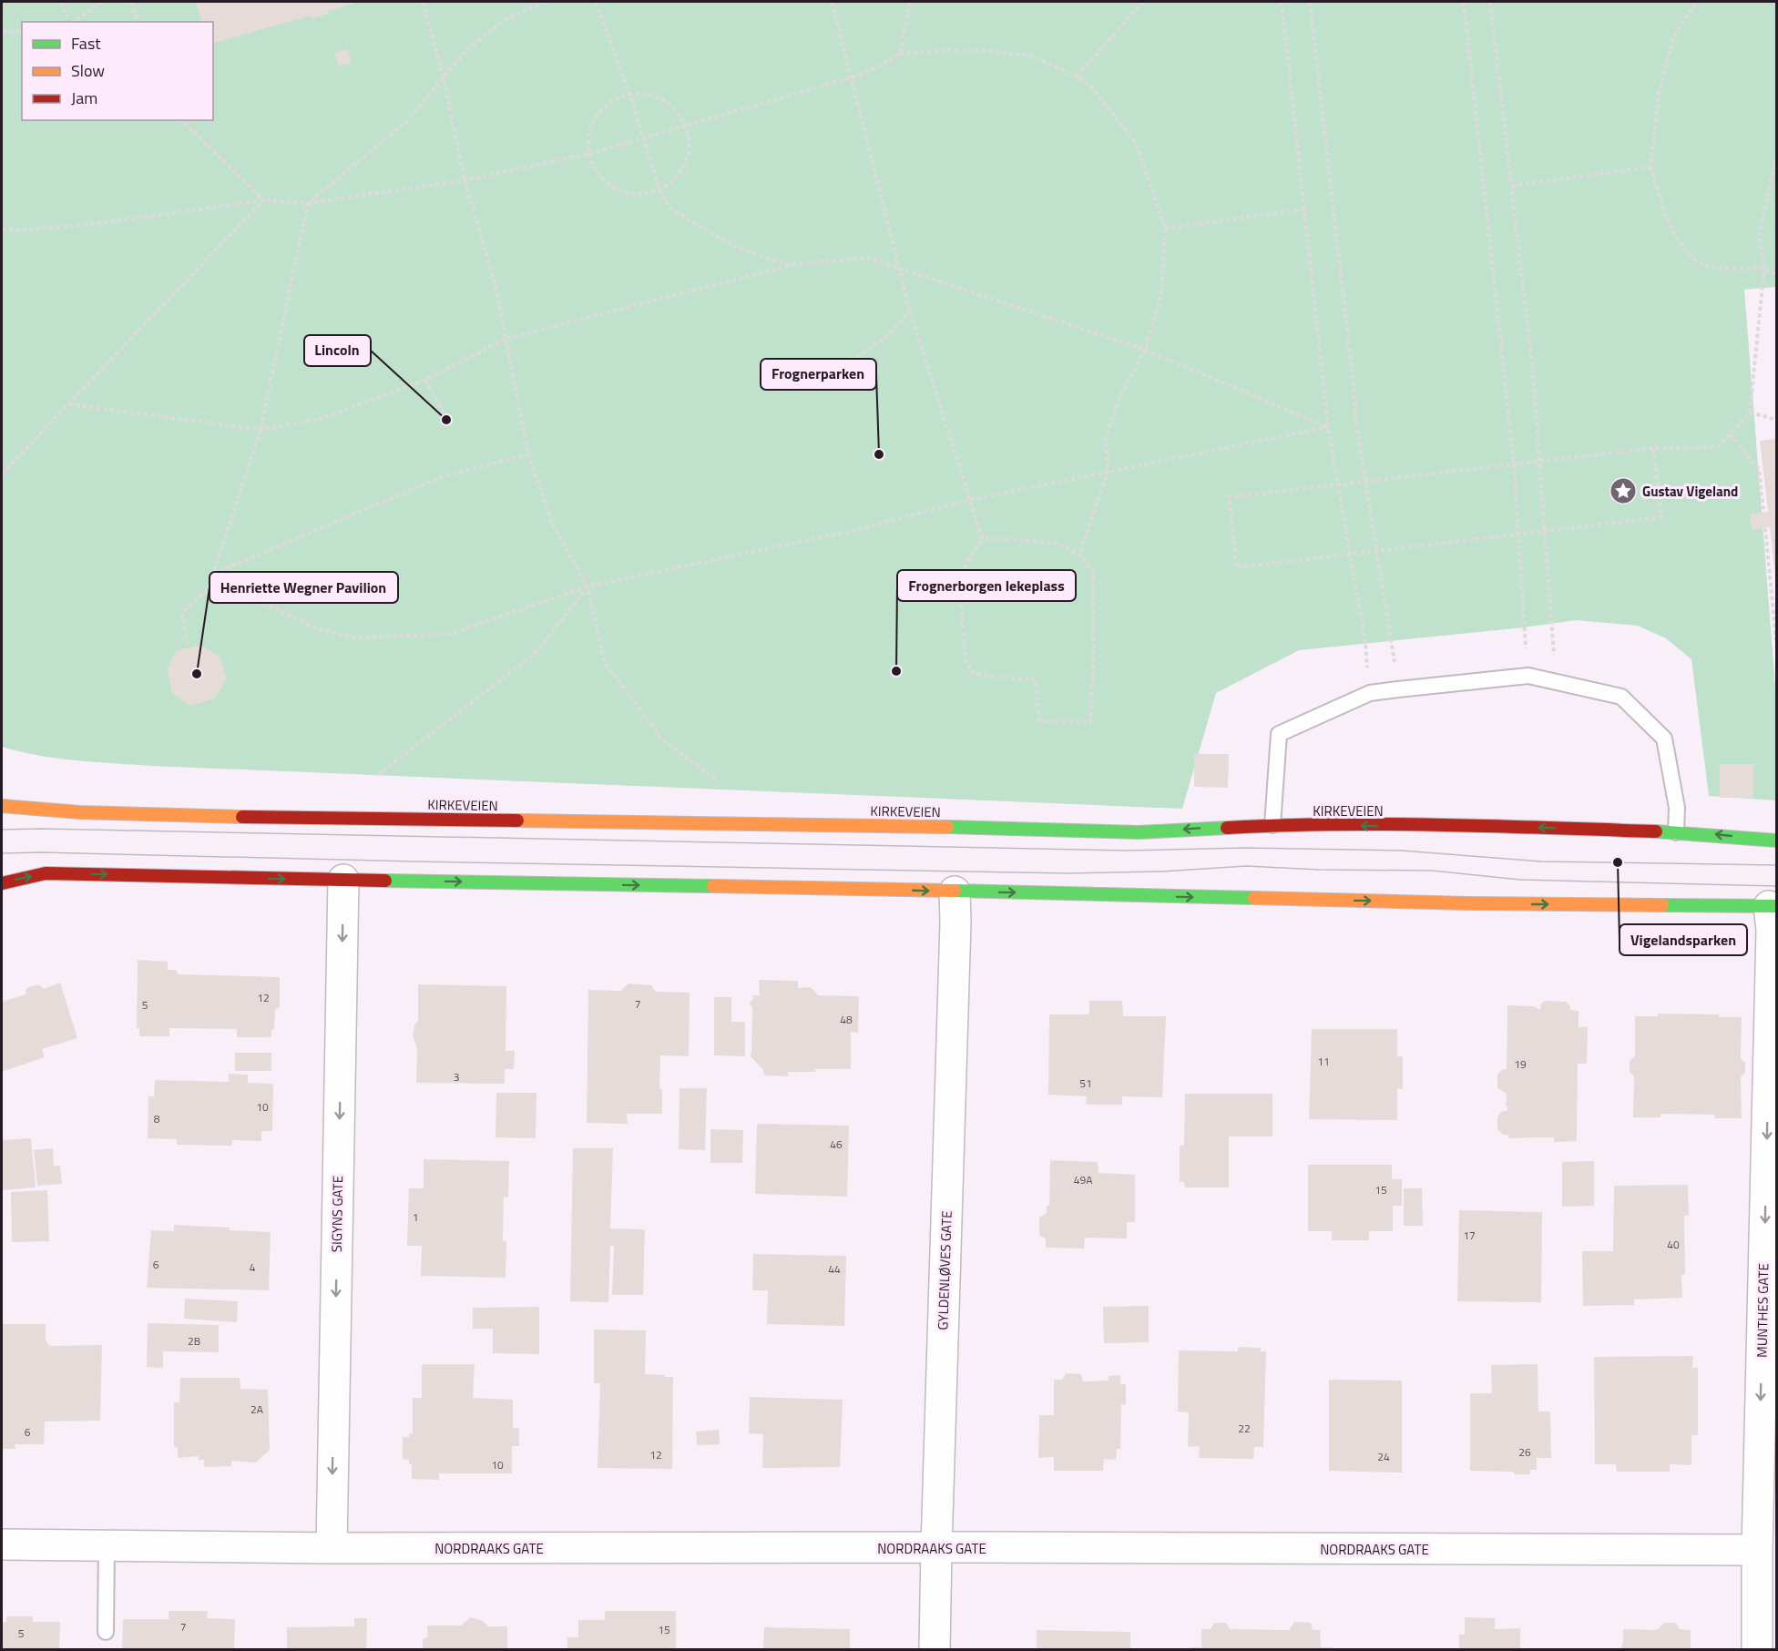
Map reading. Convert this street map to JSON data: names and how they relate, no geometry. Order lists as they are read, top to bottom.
{
  "streets": {
    "main road": ["KIRKEVEIEN"],
    "street": [
      "SIGYNS GATE",
      "GYLDENLØVES GATE",
      "MUNTHES GATE",
      "NORDRAAKS GATE"
    ]
  },
  "crossings": [
    ["SIGYNS GATE", "NORDRAAKS GATE"],
    ["GYLDENLØVES GATE", "NORDRAAKS GATE"],
    ["MUNTHES GATE", "NORDRAAKS GATE"]
  ],
  "one_way": ["SIGYNS GATE", "MUNTHES GATE"],
  "places": {
    "other": [
      "Lincoln",
      "Frognerparken",
      "Frognerborgen lekeplass",
      "Henriette Wegner Pavilion",
      "Vigelandsparken"
    ],
    "place": ["Gustav Vigeland"]
  },
  "house_numbers": [
    "12",
    "7",
    "5",
    "48",
    "11",
    "19",
    "3",
    "51",
    "10",
    "8",
    "46",
    "49A",
    "15",
    "1",
    "17",
    "40",
    "6",
    "4",
    "44",
    "2B",
    "2A",
    "22",
    "6",
    "26",
    "12",
    "24",
    "10",
    "7",
    "15",
    "5"
  ],
  "legend": ["Fast", "Slow", "Jam"]
}
